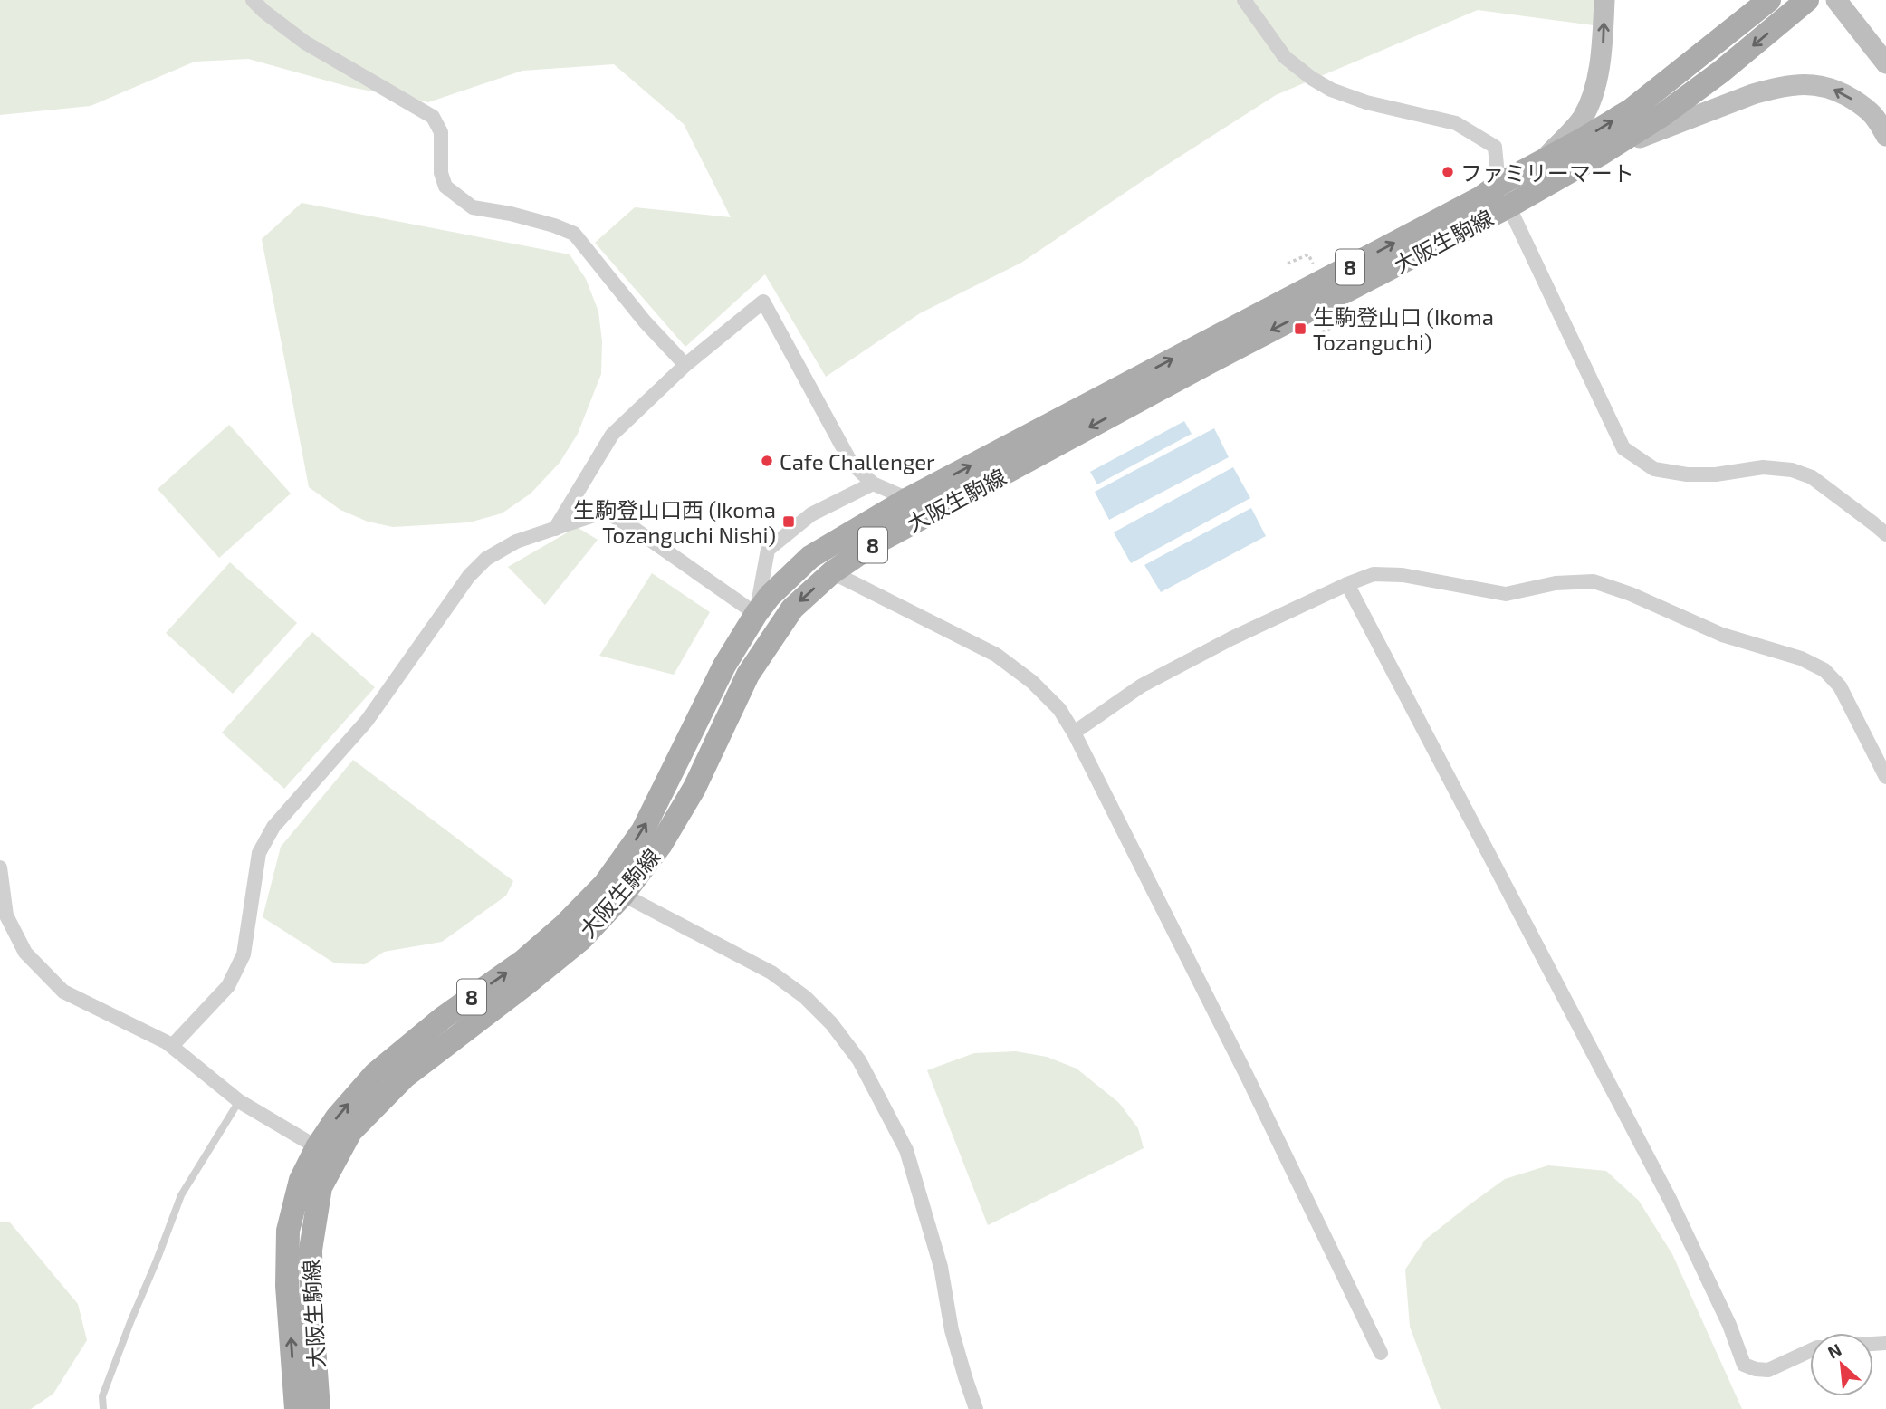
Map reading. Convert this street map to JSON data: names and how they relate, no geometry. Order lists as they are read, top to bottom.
{
  "streets": {
    "main road": ["大阪生駒線", "8"]
  },
  "places": {
    "other": ["ファミリーマート", "Cafe Challenger"],
    "transit": ["生駒登山口 (Ikoma Tozanguchi)", "生駒登山口西 (Ikoma Tozanguchi Nishi)"]
  },
  "north": "top left"
}
